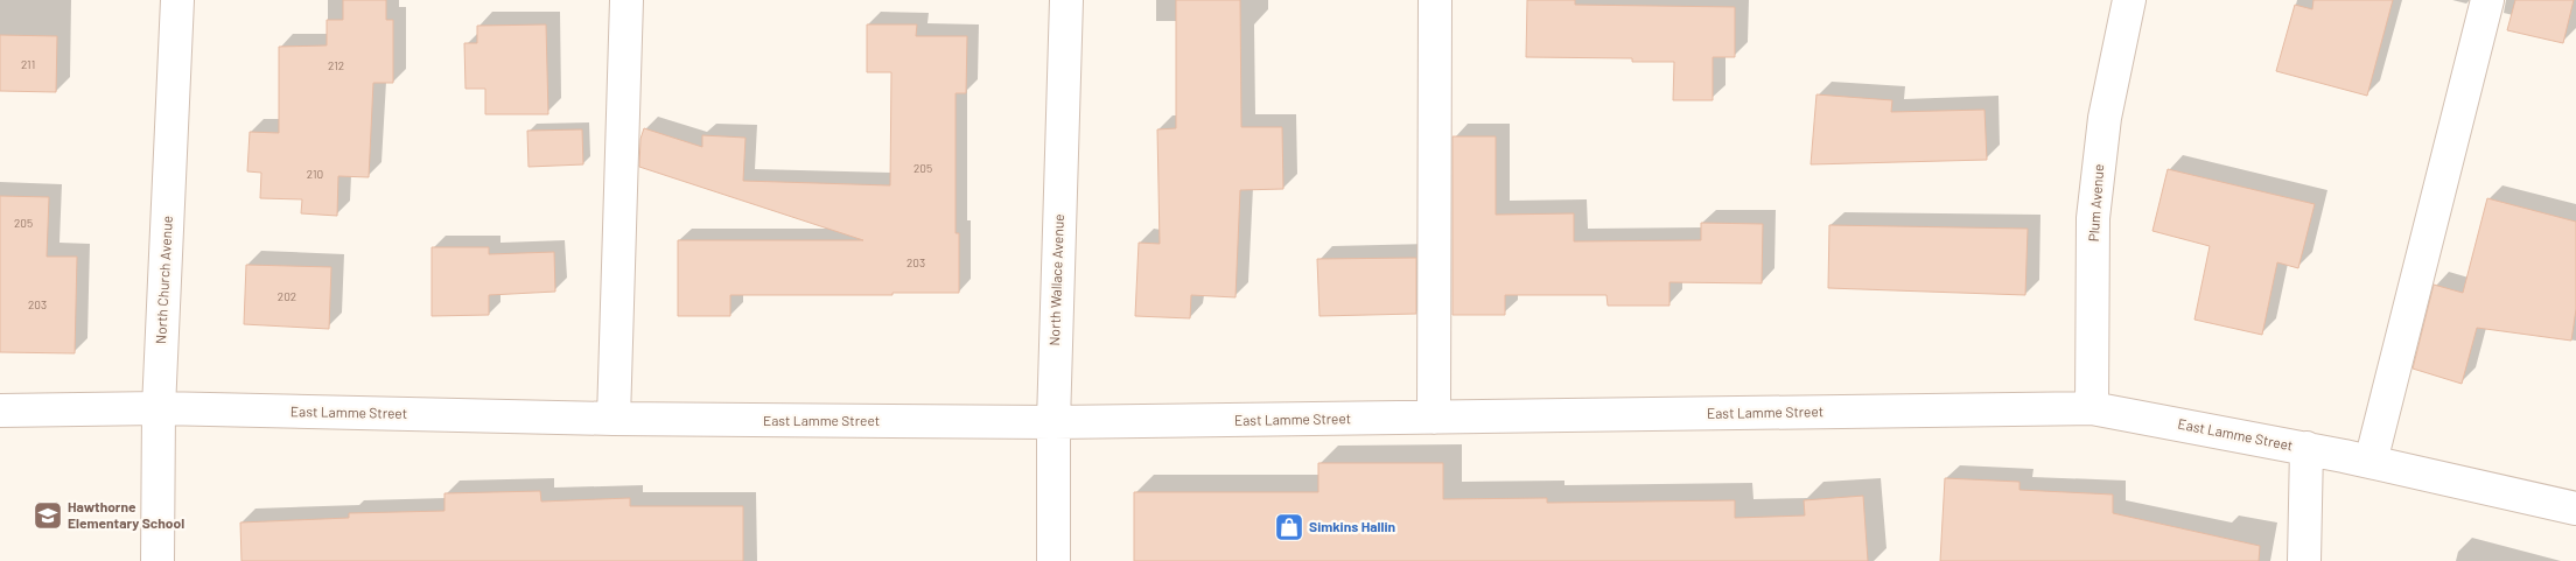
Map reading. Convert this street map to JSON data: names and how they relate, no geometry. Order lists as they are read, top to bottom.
{
  "streets": {
    "street": [
      "Plum Avenue",
      "North Church Avenue",
      "North Wallace Avenue",
      "East Lamme Street"
    ]
  },
  "crossings": [
    ["Plum Avenue", "East Lamme Street"],
    ["North Church Avenue", "East Lamme Street"],
    ["North Wallace Avenue", "East Lamme Street"]
  ],
  "places": {
    "school or university": ["Hawthorne Elementary School"],
    "shop": ["Simkins Hallin"]
  },
  "house_numbers": [
    "211",
    "212",
    "205",
    "210",
    "205",
    "203",
    "202",
    "203"
  ]
}
